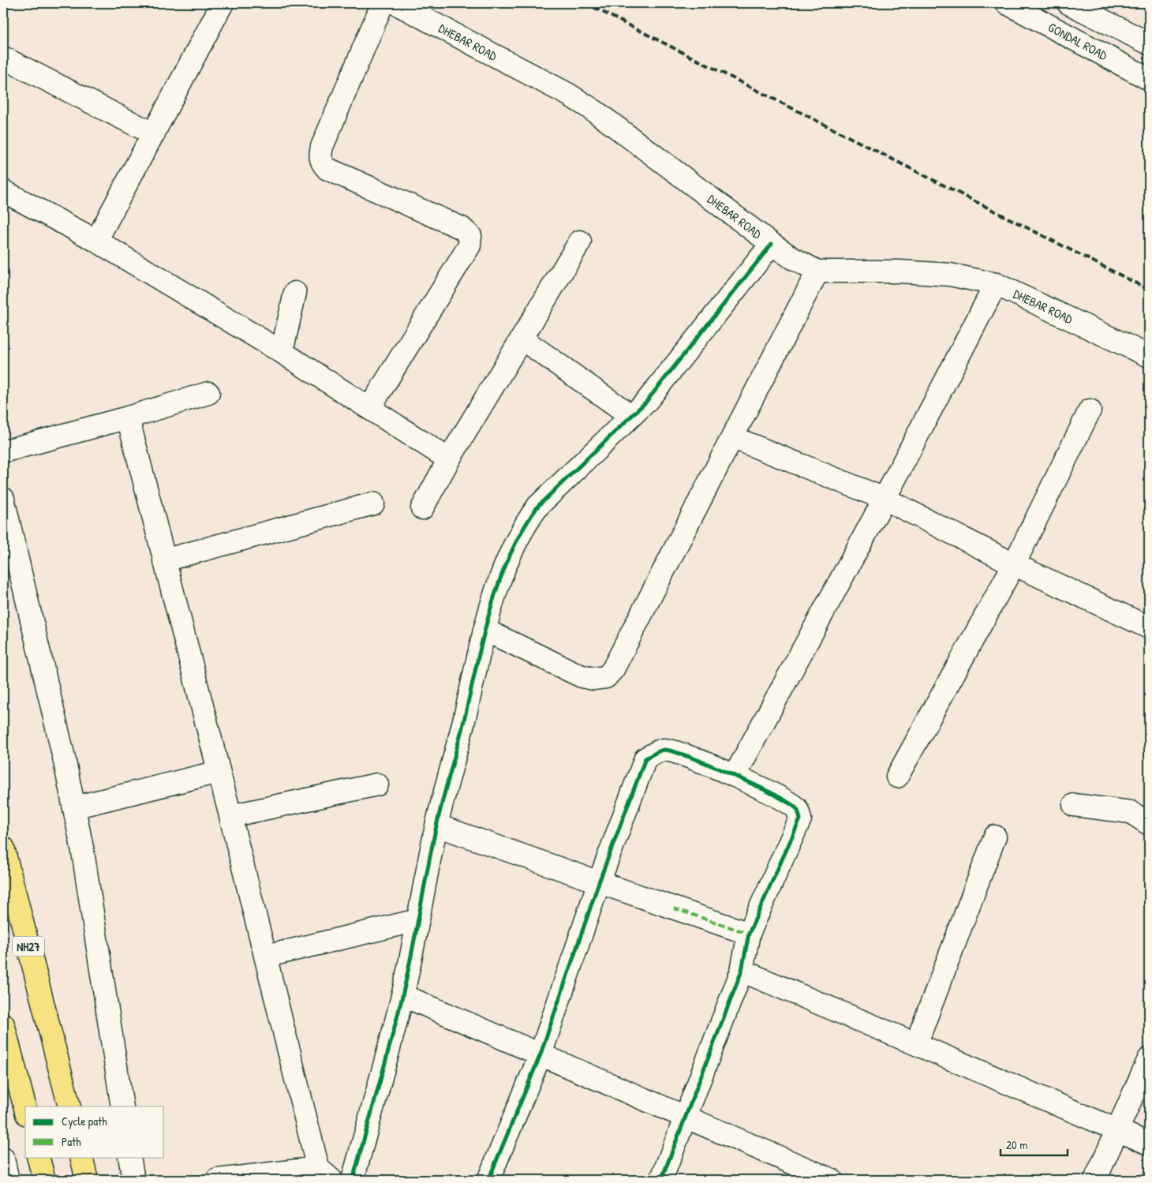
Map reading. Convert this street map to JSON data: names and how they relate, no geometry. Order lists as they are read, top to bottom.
{
  "streets": {
    "highway": ["NH27"],
    "street": ["GONDAL ROAD", "DHEBAR ROAD"]
  },
  "legend": ["Cycle path", "Path"],
  "scale_bar": "20 m"
}
